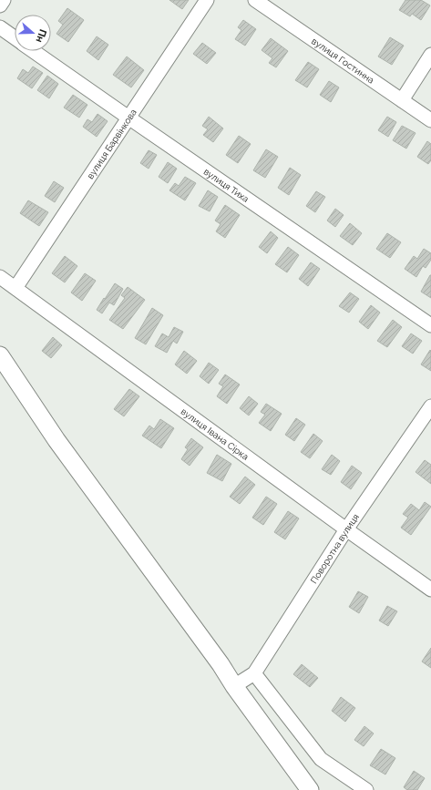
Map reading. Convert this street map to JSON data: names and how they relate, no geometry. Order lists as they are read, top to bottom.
{
  "streets": {
    "street": [
      "вулиця Гостинна",
      "вулиця Барвінкова",
      "вулиця Тиха",
      "вулиця Івана Сірка",
      "Поворотна вулиця"
    ]
  },
  "crossings": [
    ["вулиця Барвінкова", "вулиця Тиха"],
    ["вулиця Барвінкова", "вулиця Івана Сірка"],
    ["вулиця Івана Сірка", "Поворотна вулиця"]
  ],
  "north": "right"
}
